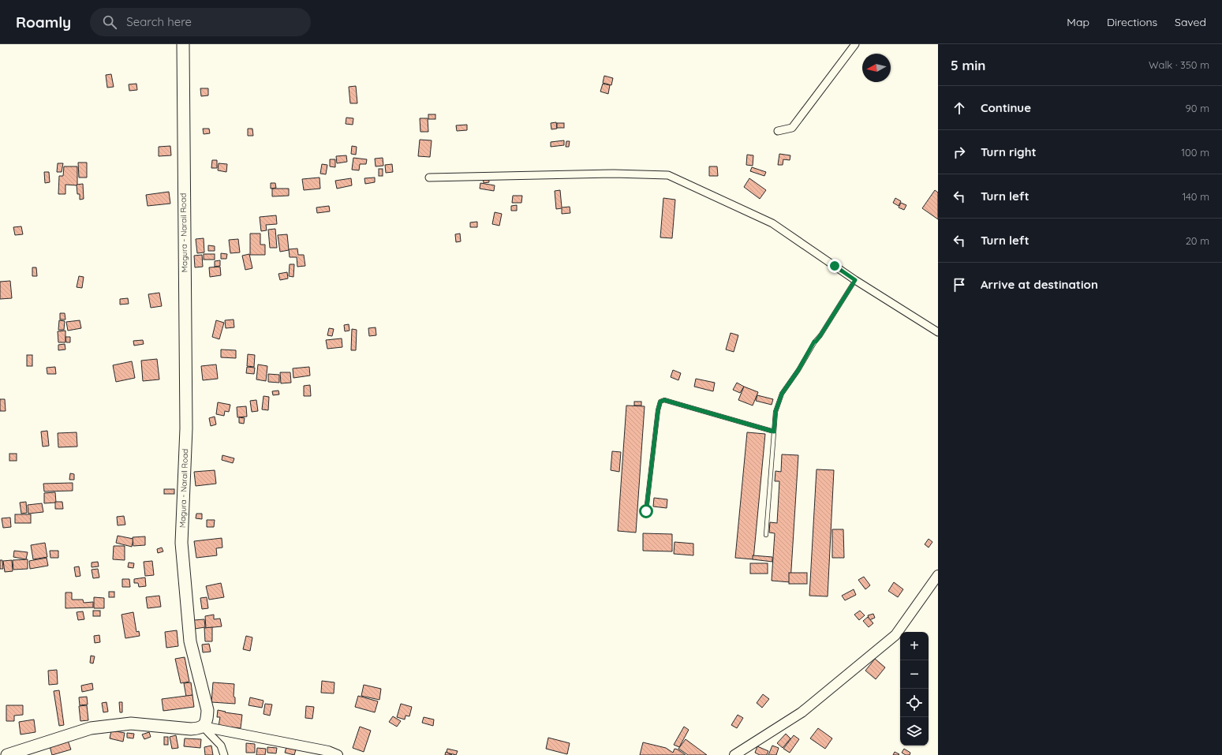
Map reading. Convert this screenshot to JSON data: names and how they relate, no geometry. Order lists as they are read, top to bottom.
{
  "streets": {
    "main road": ["Magura - Narail Road"]
  },
  "north": "left",
  "page": {
    "header": "Roamly",
    "search": "Search here",
    "nav": ["Map", "Directions", "Saved"],
    "heading": ["5 min", "Walk · 350 m"],
    "list": [
      ["Continue", "90 m"],
      ["Turn right", "100 m"],
      ["Turn left", "140 m"],
      ["Turn left", "20 m"],
      "Arrive at destination"
    ],
    "map_buttons": ["+", "−"]
  }
}
